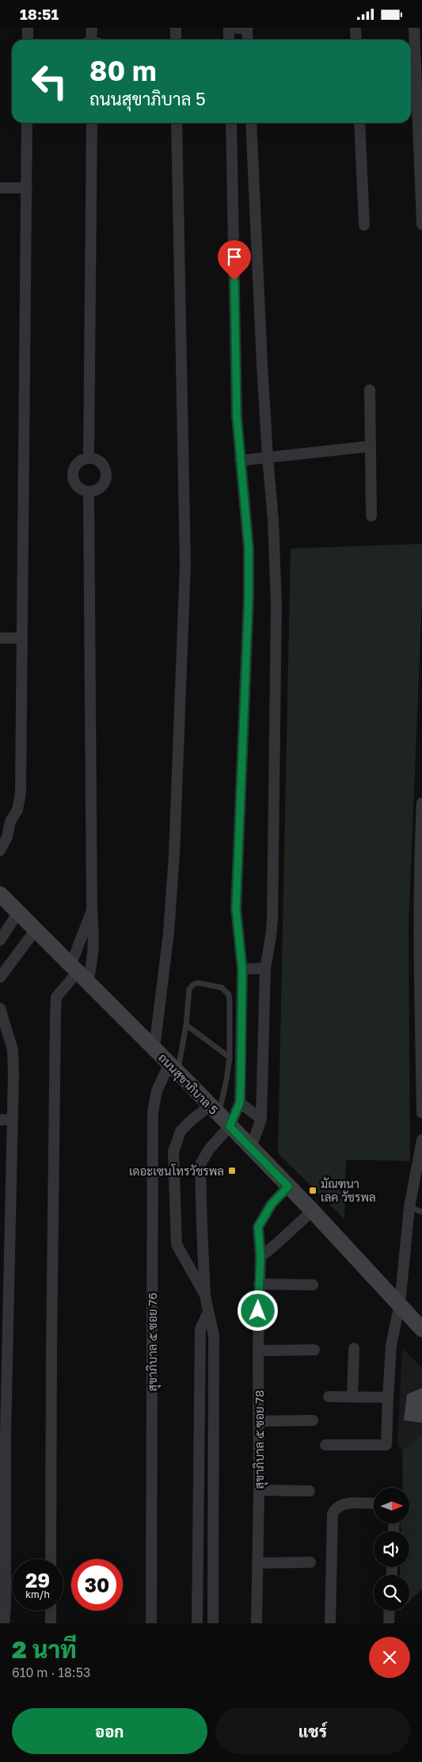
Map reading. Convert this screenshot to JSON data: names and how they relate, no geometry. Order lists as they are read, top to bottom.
{
  "streets": {
    "main road": ["ถนนสุขาภิบาล 5"],
    "street": ["สุขาภิบาล ๕ ซอย 76", "สุขาภิบาล ๕ ซอย 78"]
  },
  "crossings": [
    ["ถนนสุขาภิบาล 5", "สุขาภิบาล ๕ ซอย 76"],
    ["ถนนสุขาภิบาล 5", "สุขาภิบาล ๕ ซอย 78"]
  ],
  "places": {
    "transit": ["เดอะเซนโทรวัชรพล", "มัณฑนา เลค วัชรพล"]
  },
  "north": "right",
  "page": {
    "status": "18:51",
    "turn": ["80 m", "ถนนสุขาภิบาล 5"],
    "speed": "29 km/h",
    "limit": "30",
    "heading": ["2 นาที", "610 m · 18:53"],
    "buttons": ["ออก", "แชร์"]
  }
}
